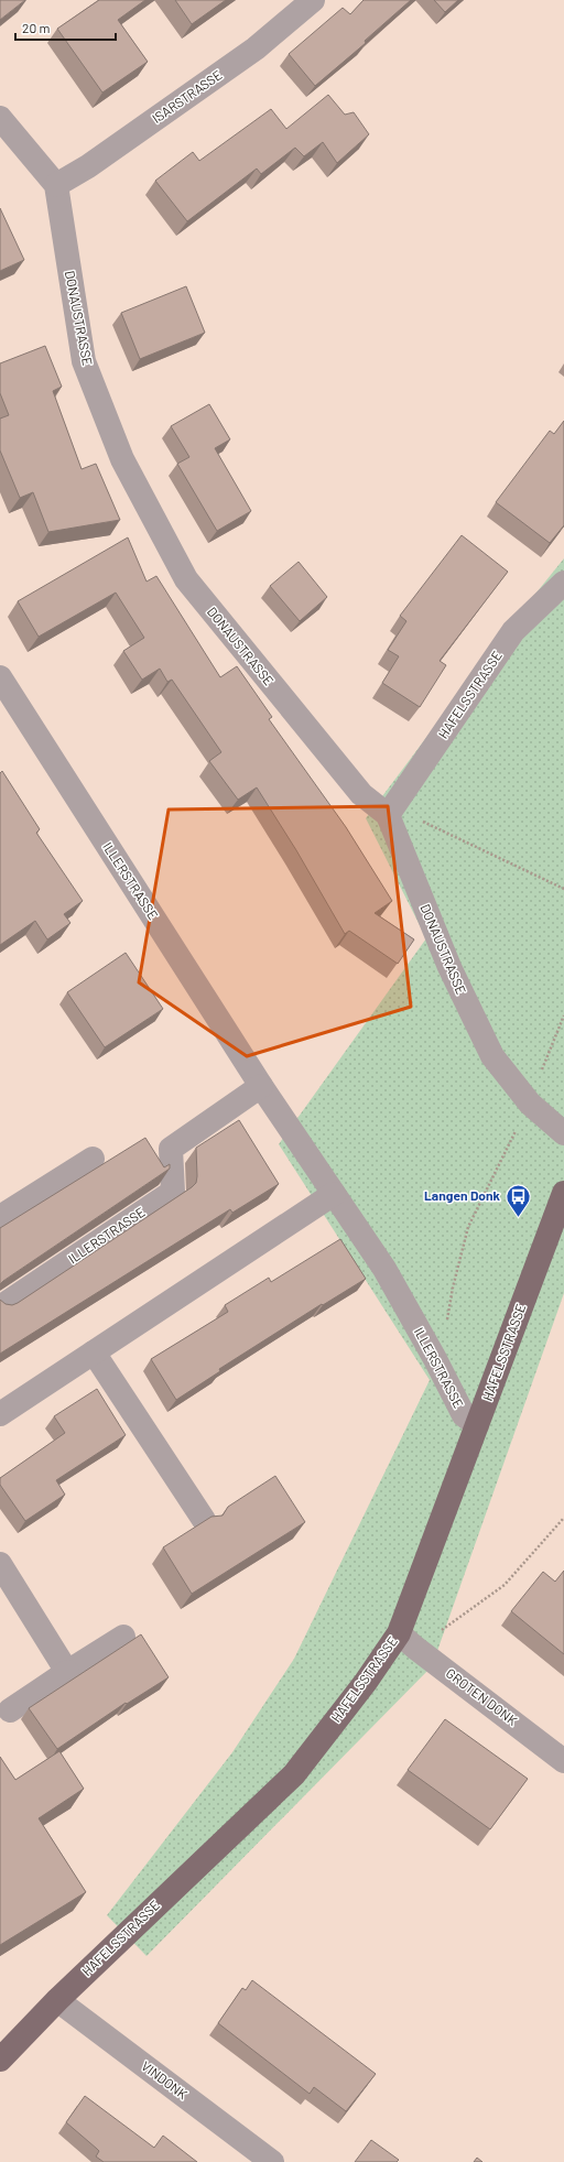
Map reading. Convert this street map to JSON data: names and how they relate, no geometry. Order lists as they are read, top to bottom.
{
  "streets": {
    "main road": ["HAFELSSTRASSE"],
    "street": [
      "ISARSTRASSE",
      "DONAUSTRASSE",
      "ILLERSTRASSE",
      "GROTEN DONK",
      "VINDONK"
    ]
  },
  "crossings": [
    ["ISARSTRASSE", "DONAUSTRASSE"],
    ["DONAUSTRASSE", "HAFELSSTRASSE"],
    ["HAFELSSTRASSE", "ILLERSTRASSE"],
    ["HAFELSSTRASSE", "GROTEN DONK"],
    ["HAFELSSTRASSE", "VINDONK"]
  ],
  "places": {
    "bus stop": ["Langen Donk"]
  },
  "scale_bar": "20 m"
}
